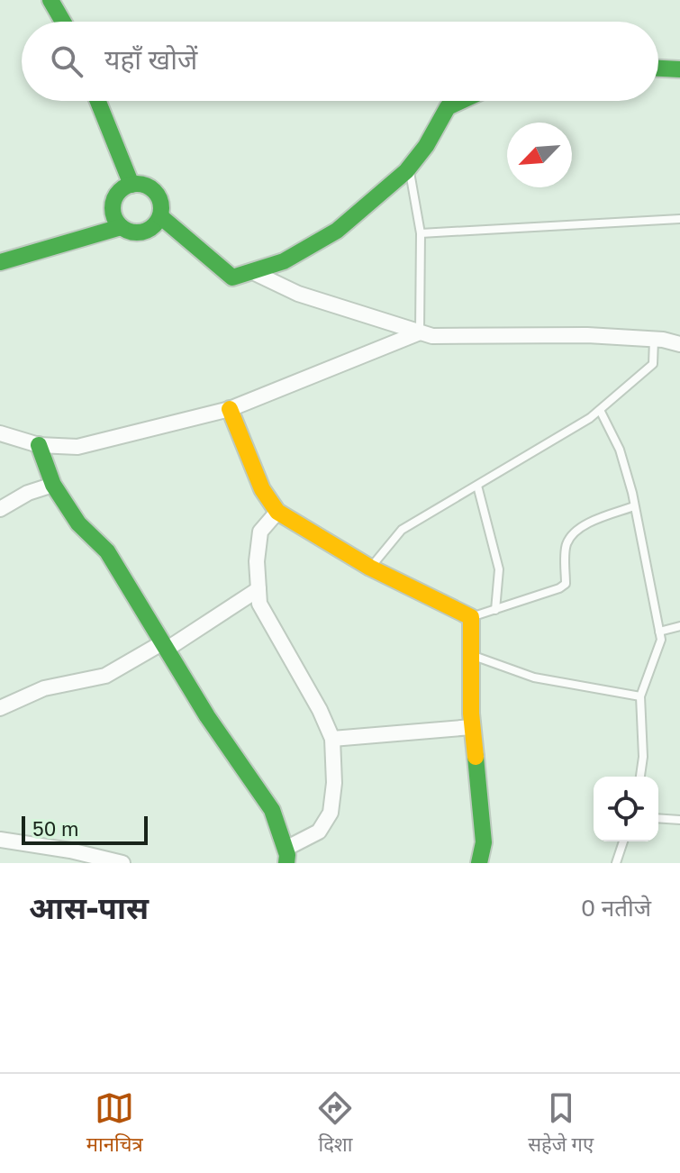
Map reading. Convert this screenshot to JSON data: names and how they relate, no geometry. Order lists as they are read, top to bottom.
{
  "scale_bar": "50 m",
  "north": "bottom left",
  "page": {
    "search": "यहाँ खोजें",
    "scale": "50 m",
    "heading": ["आस-पास", "0 नतीजे"],
    "nav": ["मानचित्र", "दिशा", "सहेजे गए"]
  }
}
